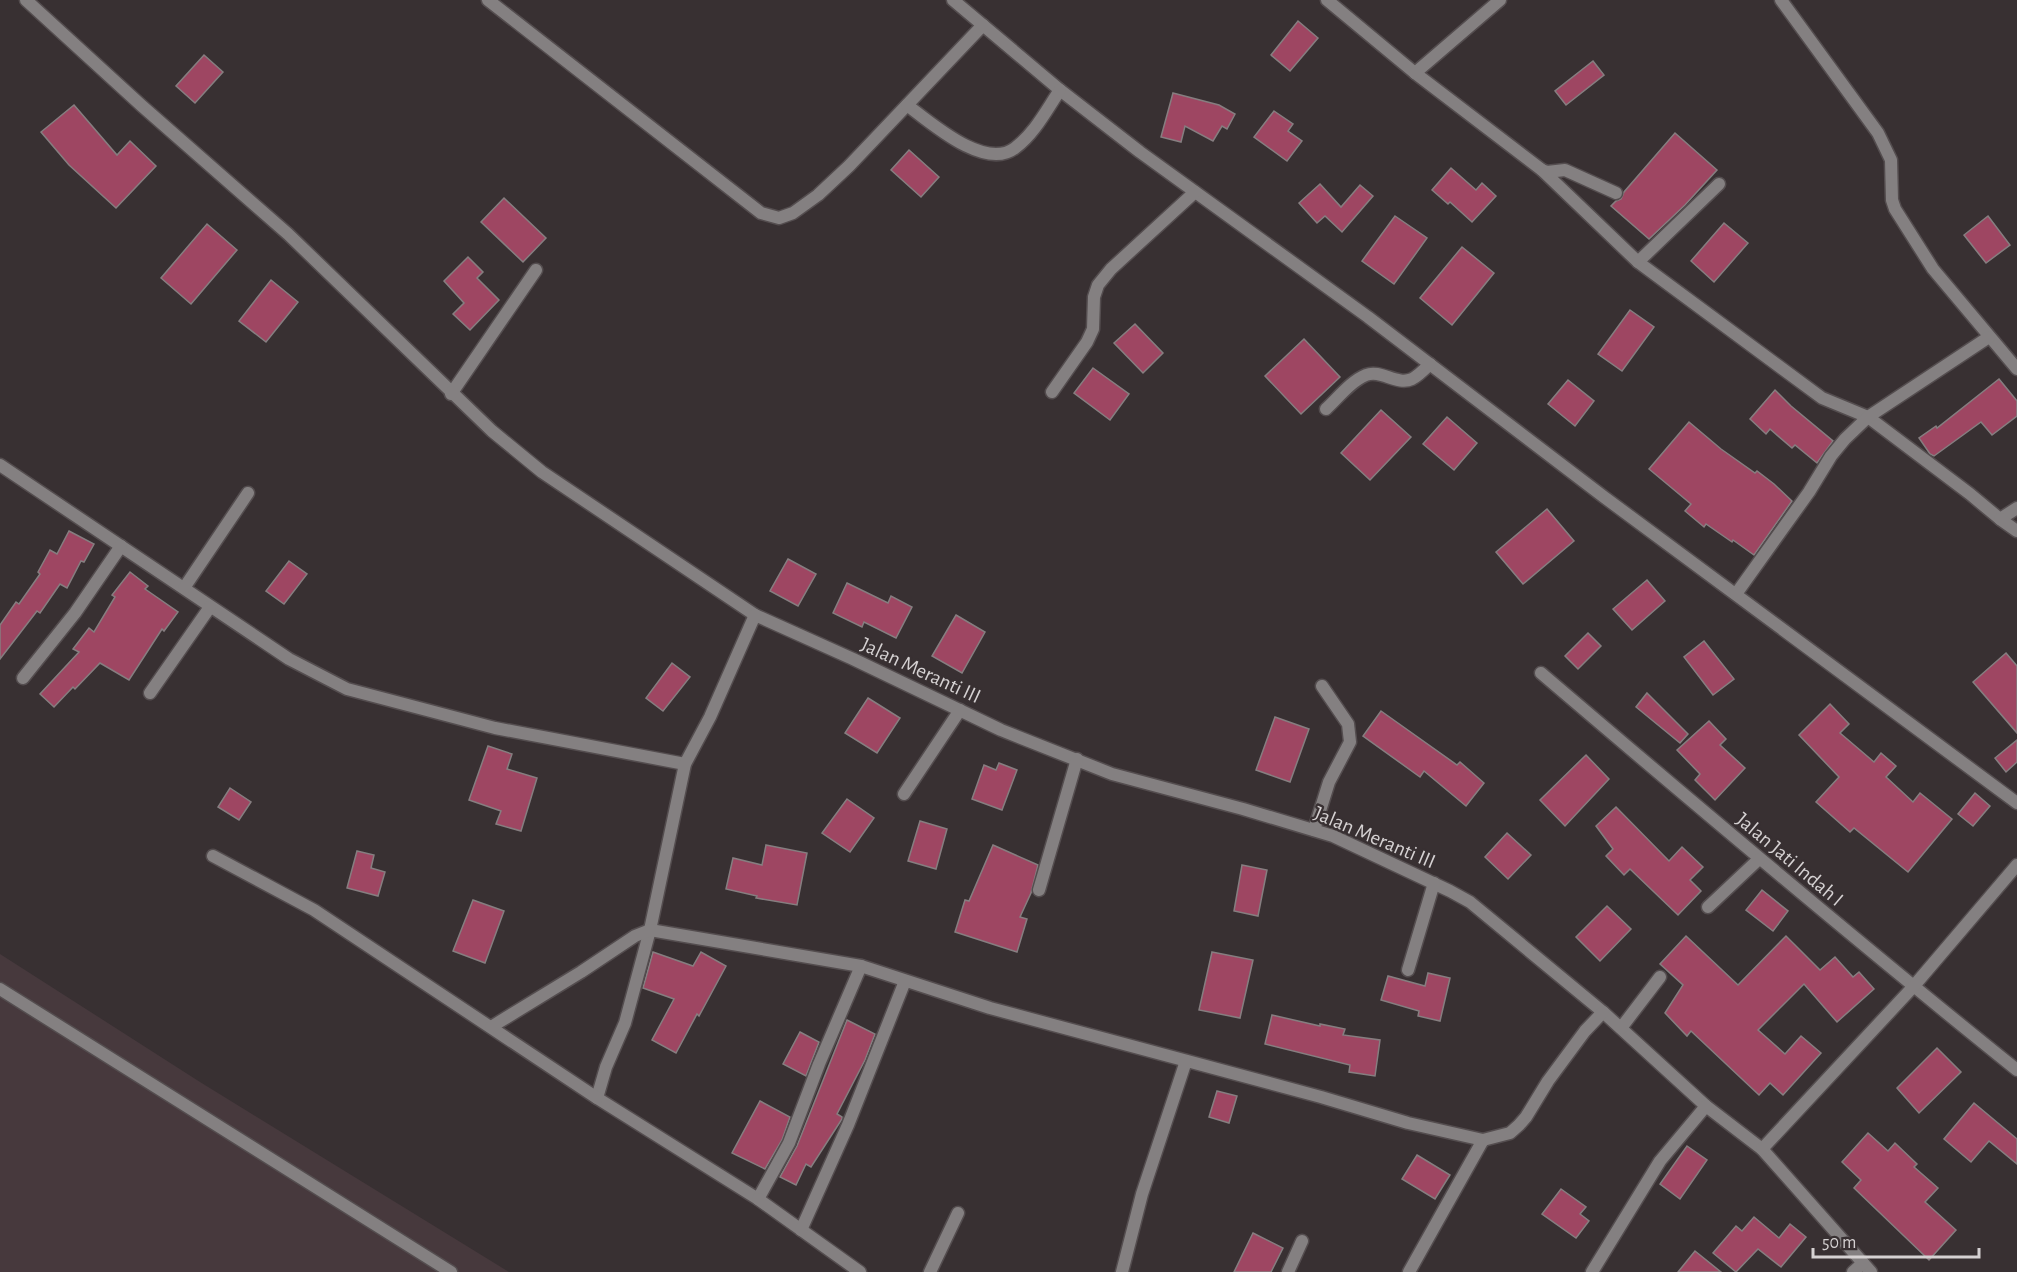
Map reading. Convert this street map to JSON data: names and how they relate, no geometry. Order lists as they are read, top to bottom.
{
  "streets": {
    "street": ["Jalan Meranti III", "Jalan Jati Indah I"]
  },
  "scale_bar": "50 m"
}
